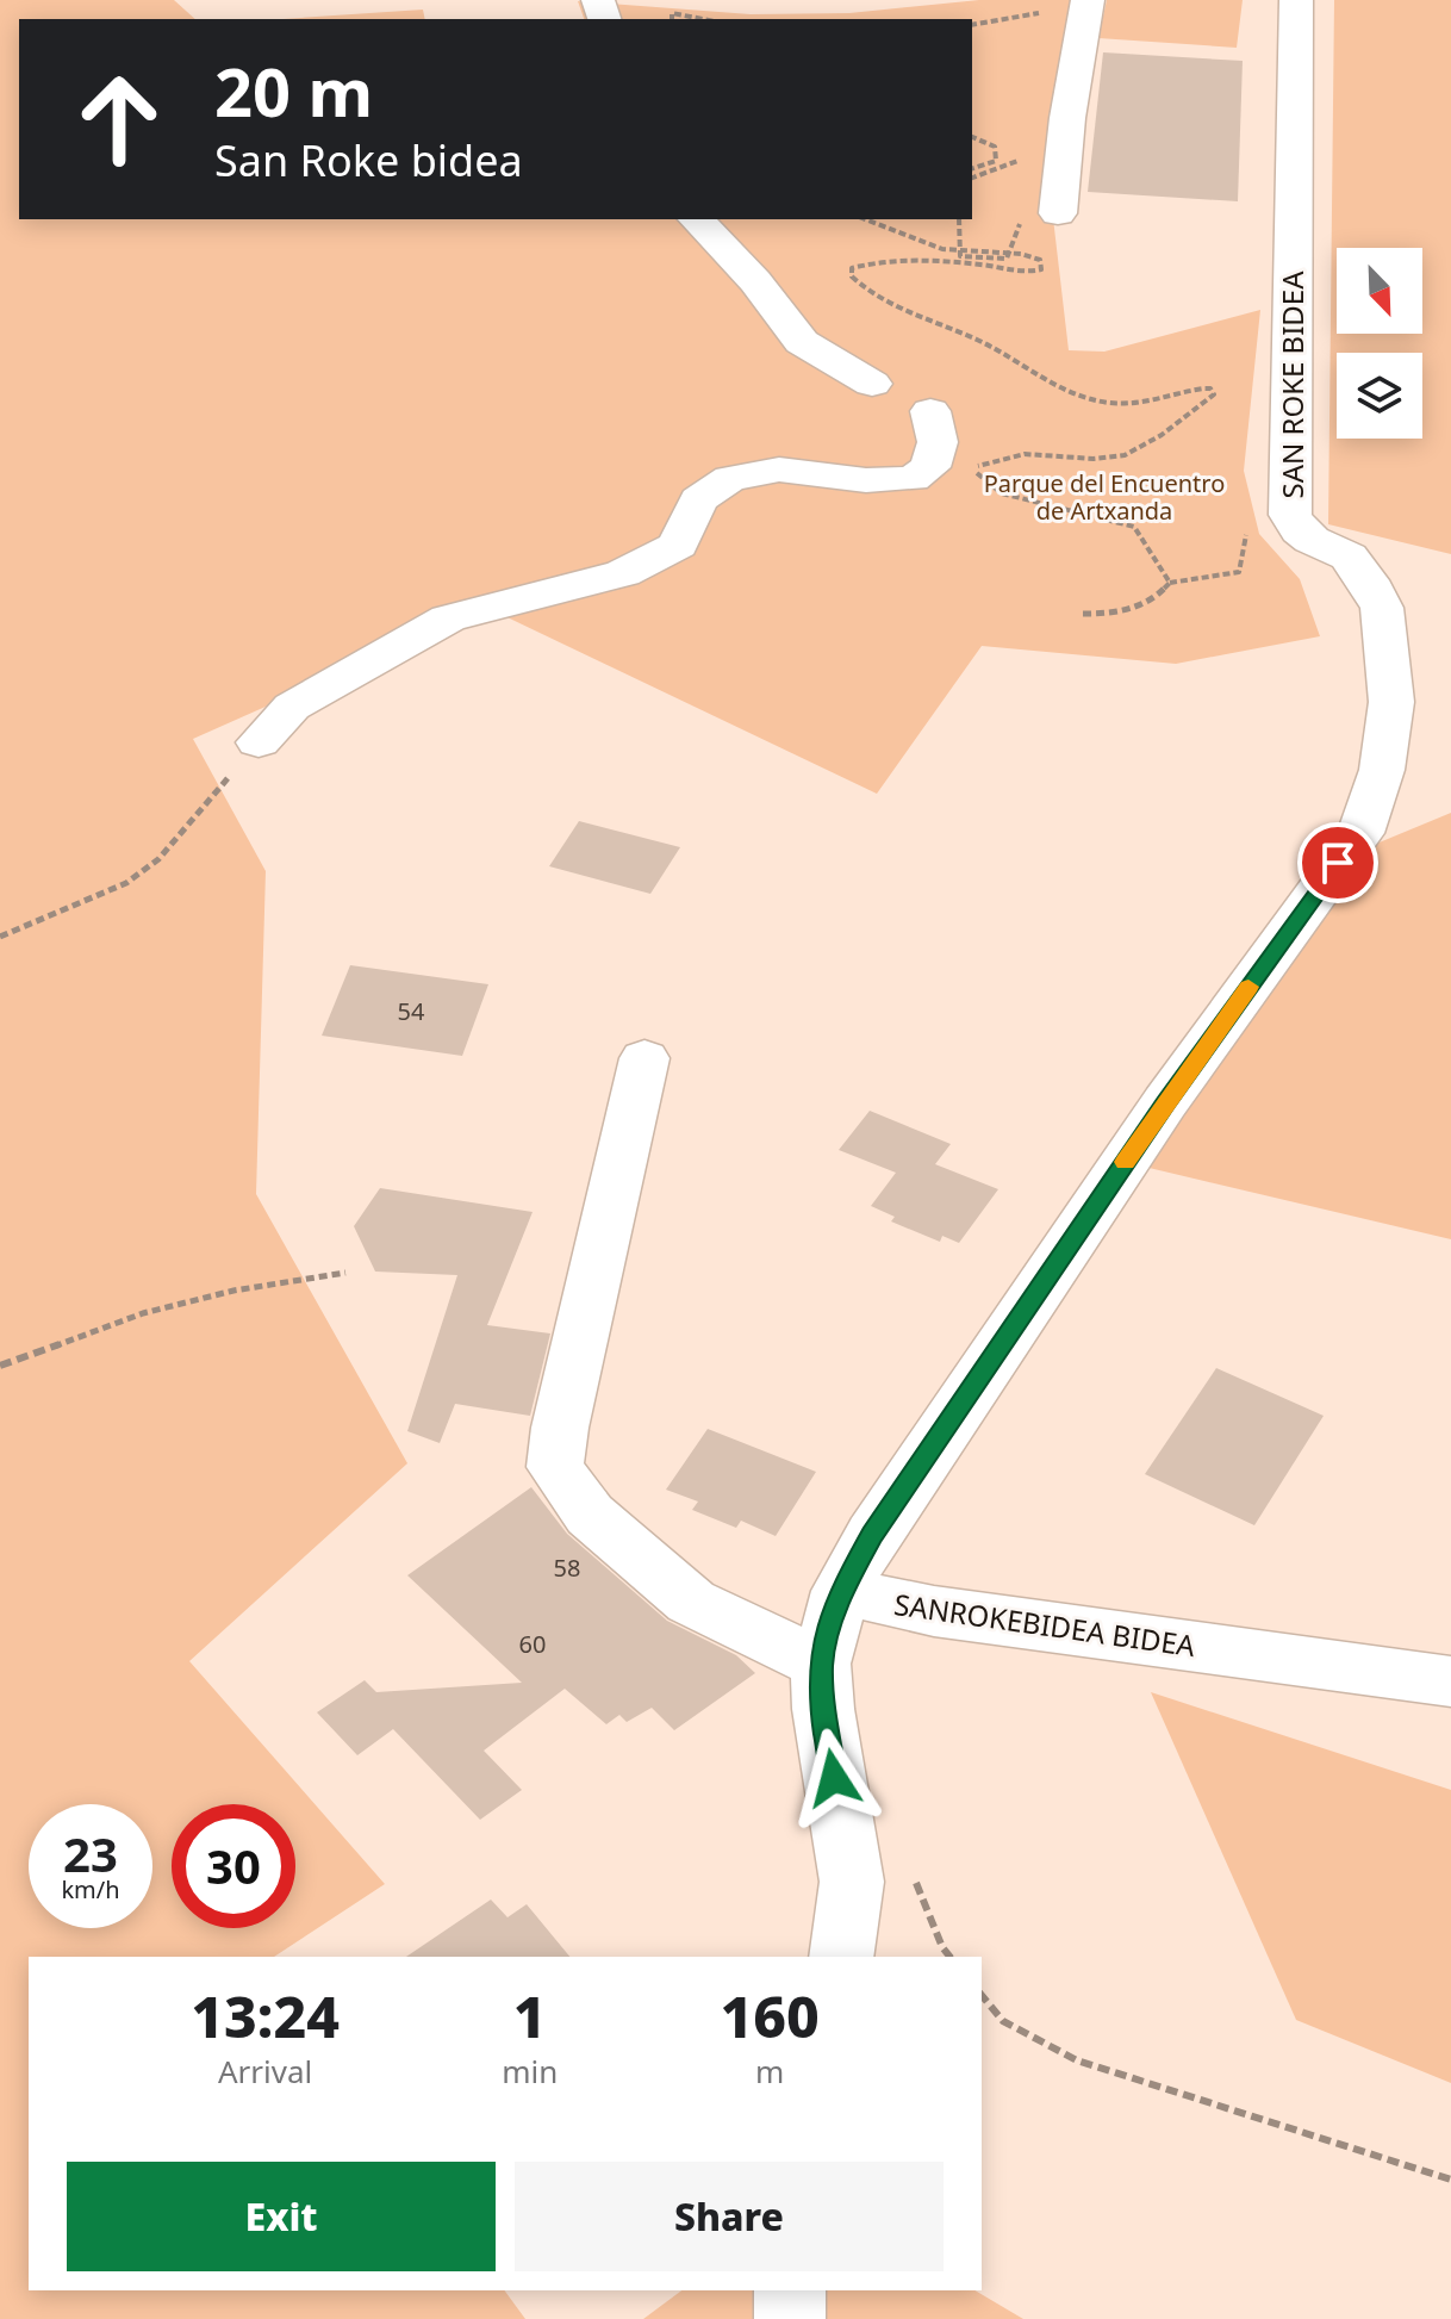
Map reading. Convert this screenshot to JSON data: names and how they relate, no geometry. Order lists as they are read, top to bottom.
{
  "streets": {
    "street": ["SAN ROKE BIDEA", "SANROKEBIDEA BIDEA"]
  },
  "crossings": [
    ["SAN ROKE BIDEA", "SANROKEBIDEA BIDEA"]
  ],
  "parks": ["Parque del Encuentro de Artxanda"],
  "house_numbers": ["54", "58", "60"],
  "north": "bottom right",
  "page": {
    "turn": ["20 m", "San Roke bidea"],
    "speed": "23 km/h",
    "limit": "30",
    "eta": [
      "13:24",
      "Arrival",
      "1",
      "min",
      "160",
      "m"
    ],
    "buttons": ["Exit", "Share"]
  }
}
